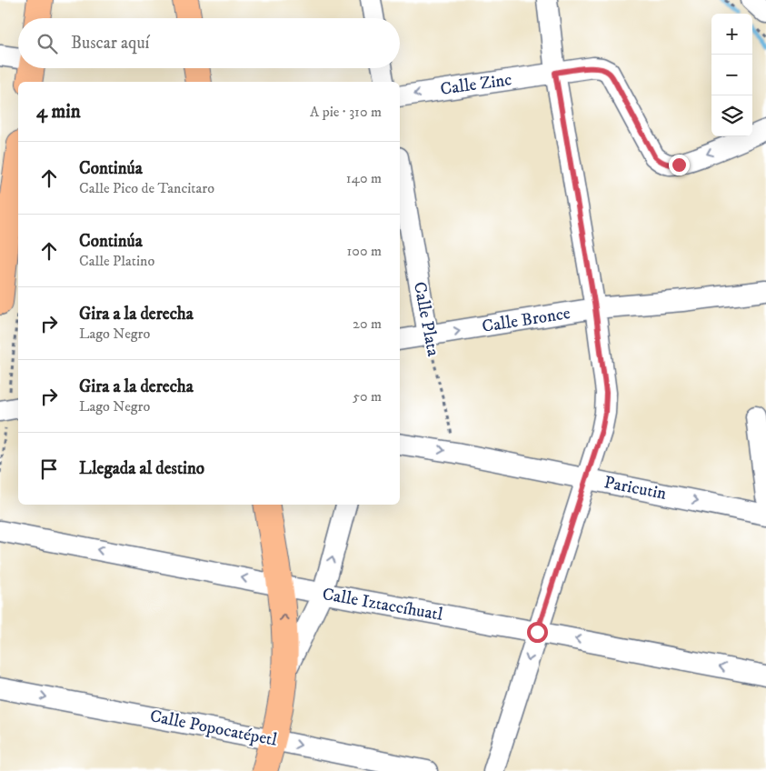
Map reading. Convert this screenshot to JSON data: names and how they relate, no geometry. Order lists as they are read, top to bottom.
{
  "streets": {
    "street": [
      "Calle Zinc",
      "Calle Plata",
      "Calle Bronce",
      "Paricutin",
      "Calle Iztaccíhuatl",
      "Calle Popocatépetl"
    ]
  },
  "crossings": [
    ["Calle Plata", "Calle Bronce"],
    ["Calle Plata", "Paricutin"]
  ],
  "one_way": [
    "Calle Zinc",
    "Calle Bronce",
    "Paricutin",
    "Calle Iztaccíhuatl",
    "Calle Popocatépetl"
  ],
  "page": {
    "map_buttons": ["+", "−"],
    "search": "Buscar aquí",
    "heading": ["4 min", "A pie · 310 m"],
    "list": [
      ["Continúa", "Calle Pico de Tancitaro", "140 m"],
      ["Continúa", "Calle Platino", "100 m"],
      ["Gira a la derecha", "Lago Negro", "20 m"],
      ["Gira a la derecha", "Lago Negro", "50 m"],
      "Llegada al destino"
    ]
  }
}
